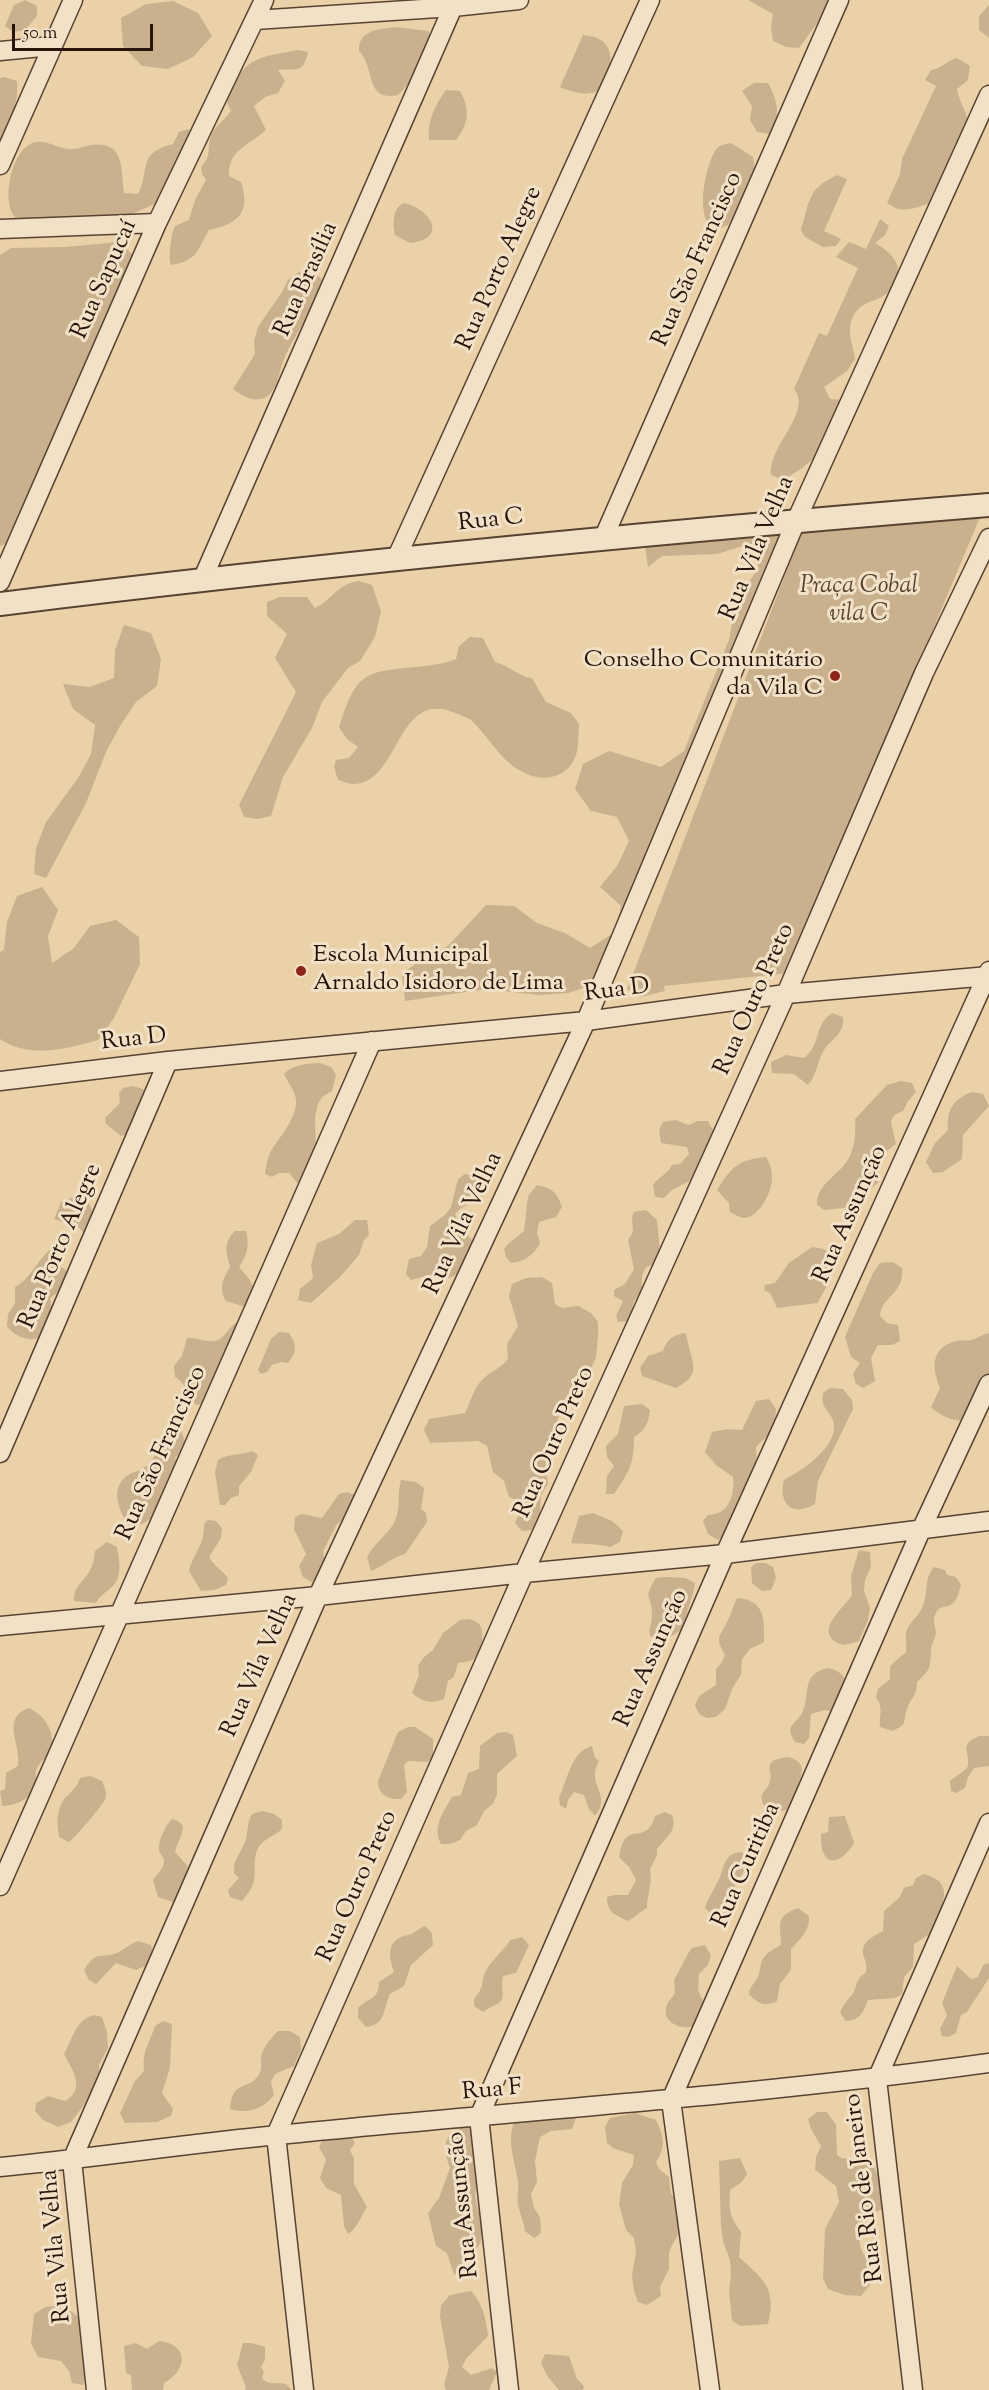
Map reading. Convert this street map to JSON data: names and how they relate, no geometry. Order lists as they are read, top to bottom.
{
  "streets": {
    "street": [
      "Rua São Francisco",
      "Rua Porto Alegre",
      "Rua Sapucaí",
      "Rua Brasília",
      "Rua C",
      "Rua Vila Velha",
      "Rua D",
      "Rua Ouro Preto",
      "Rua Assunção",
      "Rua Curitiba",
      "Rua F",
      "Rua Rio de Janeiro"
    ]
  },
  "crossings": [
    ["Rua São Francisco", "Rua C"],
    ["Rua São Francisco", "Rua D"],
    ["Rua Porto Alegre", "Rua C"],
    ["Rua Porto Alegre", "Rua D"],
    ["Rua Brasília", "Rua C"],
    ["Rua C", "Rua Vila Velha"],
    ["Rua Vila Velha", "Rua D"],
    ["Rua Vila Velha", "Rua F"],
    ["Rua D", "Rua Ouro Preto"],
    ["Rua D", "Rua Assunção"],
    ["Rua Ouro Preto", "Rua F"],
    ["Rua Assunção", "Rua F"],
    ["Rua Curitiba", "Rua F"],
    ["Rua F", "Rua Rio de Janeiro"]
  ],
  "parks": ["Praça Cobal vila C"],
  "places": ["Conselho Comunitário da Vila C", "Escola Municipal Arnaldo Isidoro de Lima"],
  "scale_bar": "50 m"
}
